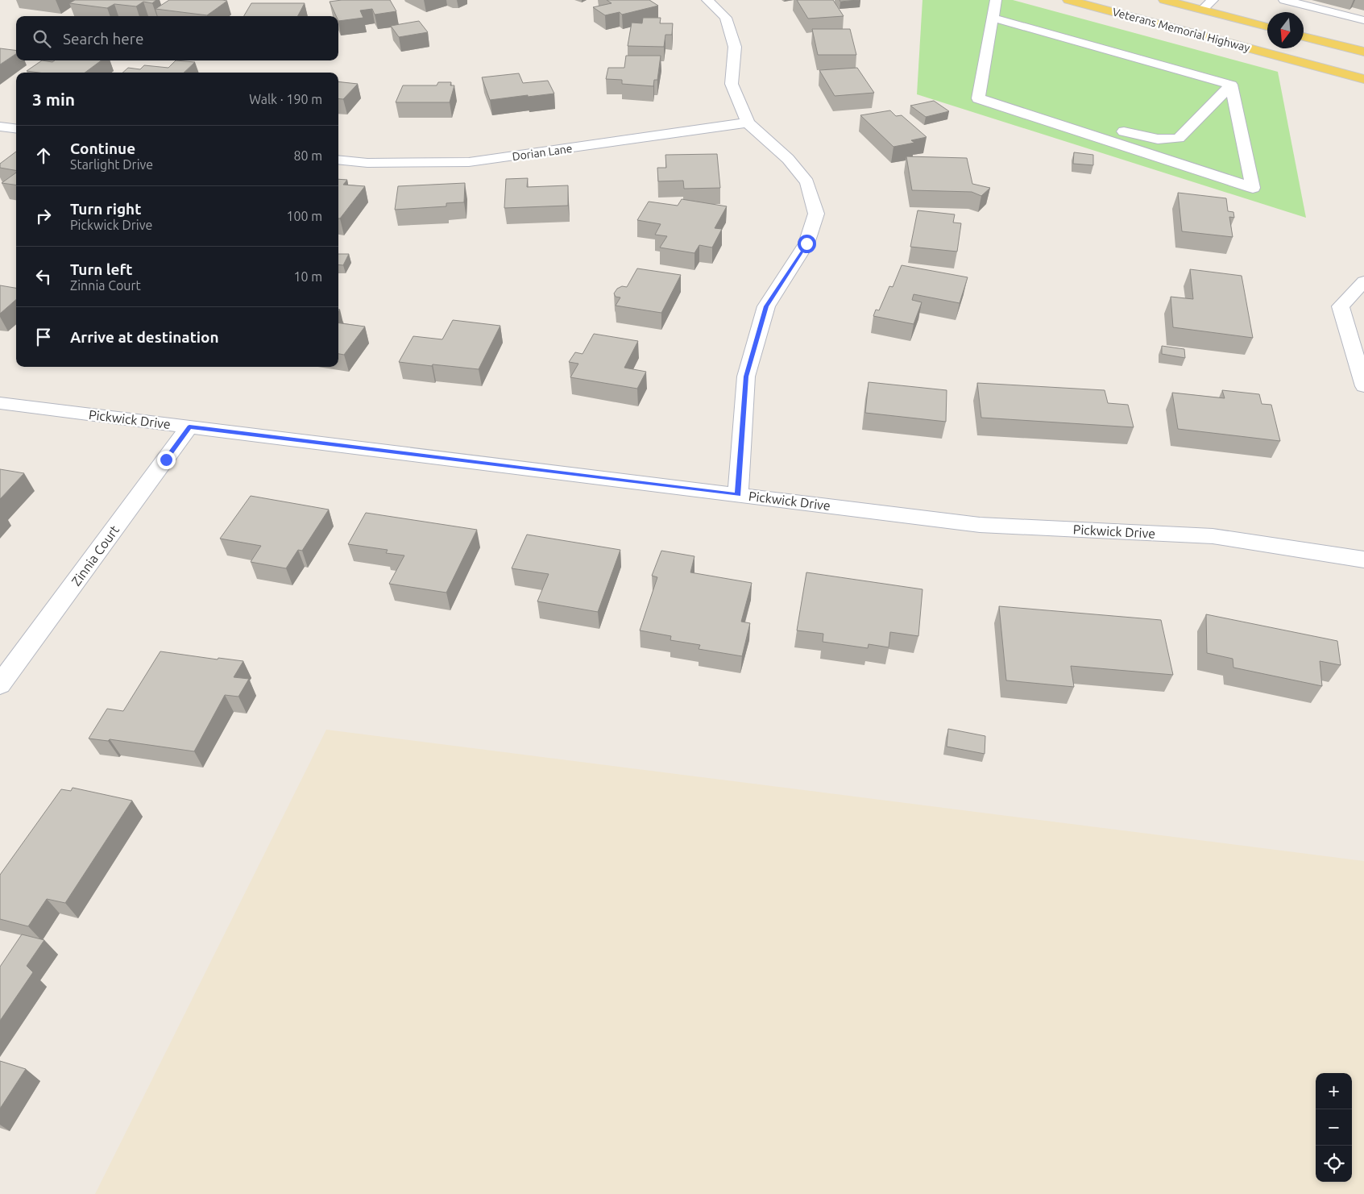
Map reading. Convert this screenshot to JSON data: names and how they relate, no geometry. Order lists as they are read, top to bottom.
{
  "streets": {
    "main road": ["Veterans Memorial Highway"],
    "street": ["Dorian Lane", "Pickwick Drive", "Zinnia Court"]
  },
  "crossings": [
    ["Pickwick Drive", "Zinnia Court"]
  ],
  "north": "bottom",
  "page": {
    "search": "Search here",
    "heading": ["3 min", "Walk · 190 m"],
    "list": [
      ["Continue", "Starlight Drive", "80 m"],
      ["Turn right", "Pickwick Drive", "100 m"],
      ["Turn left", "Zinnia Court", "10 m"],
      "Arrive at destination"
    ],
    "map_buttons": ["+", "−"]
  }
}
